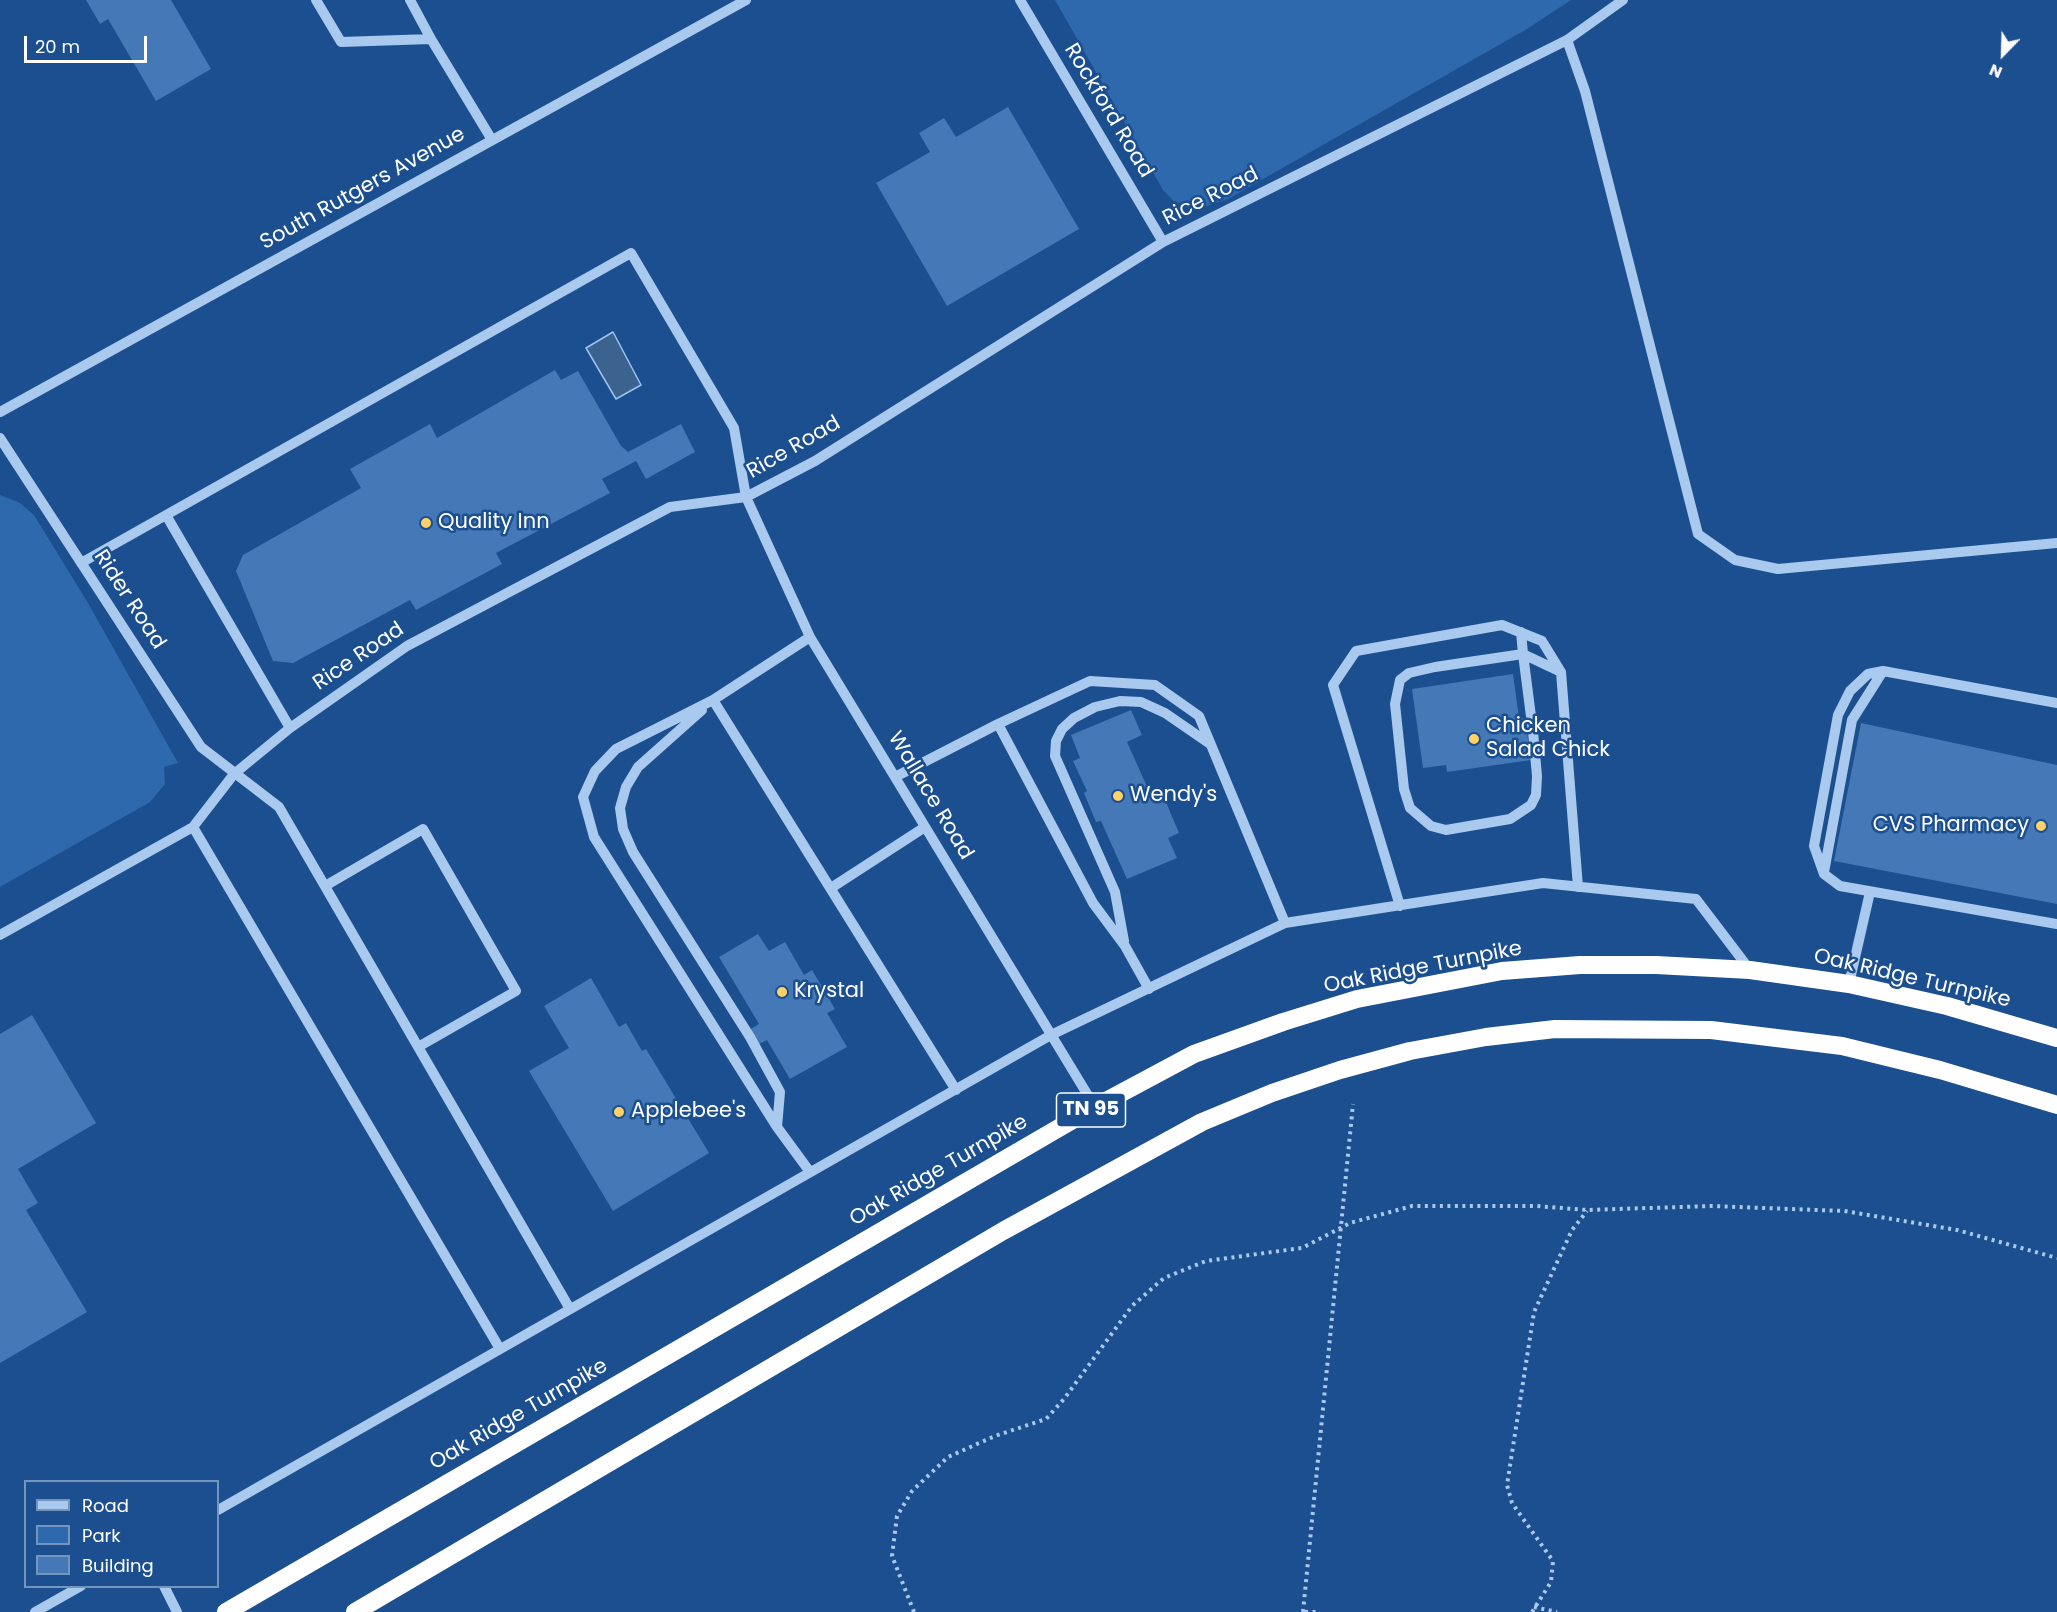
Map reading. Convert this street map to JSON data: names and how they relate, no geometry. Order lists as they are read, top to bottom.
{
  "streets": {
    "highway": ["Oak Ridge Turnpike", "TN 95"],
    "street": [
      "Rockford Road",
      "South Rutgers Avenue",
      "Rice Road",
      "Rider Road",
      "Wallace Road"
    ]
  },
  "crossings": [
    ["Rockford Road", "Rice Road"],
    ["Rice Road", "Rider Road"],
    ["Rice Road", "Wallace Road"],
    ["Wallace Road", "Oak Ridge Turnpike"]
  ],
  "places": [
    "Quality Inn",
    "Chicken Salad Chick",
    "Wendy's",
    "CVS Pharmacy",
    "Krystal",
    "Applebee's"
  ],
  "legend": ["Road", "Park", "Building"],
  "scale_bar": "20 m",
  "north": "bottom left"
}
